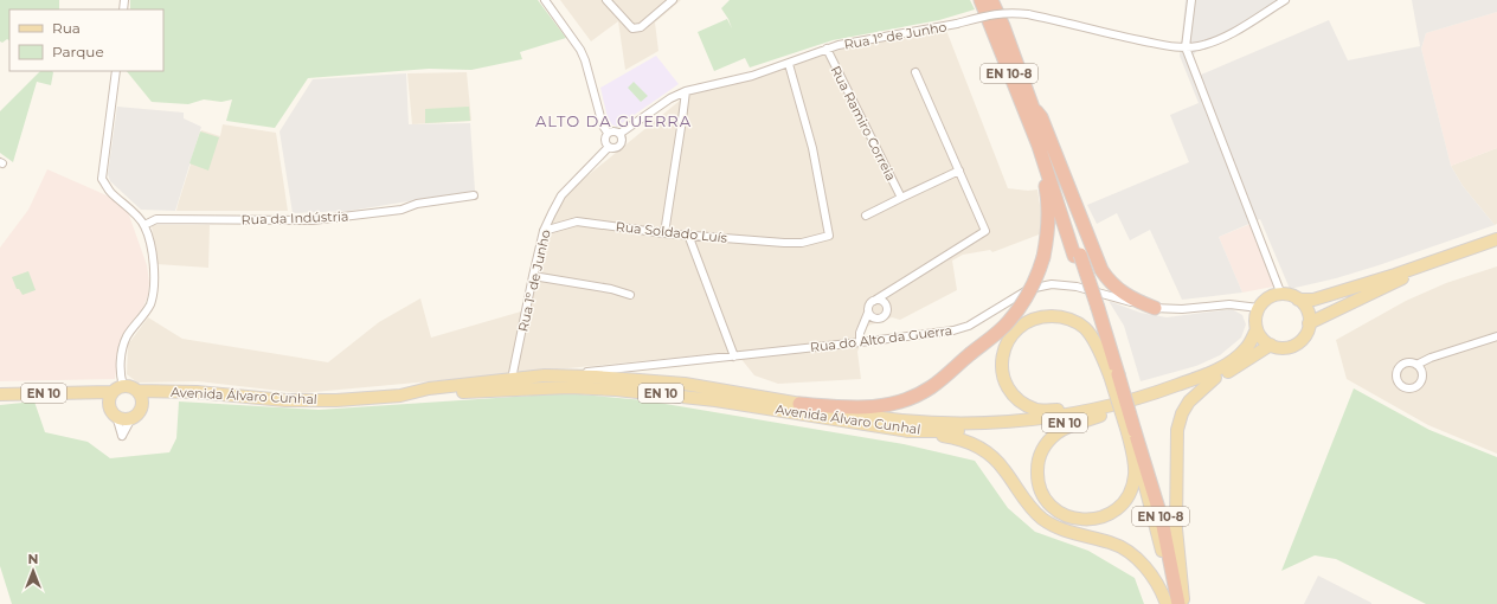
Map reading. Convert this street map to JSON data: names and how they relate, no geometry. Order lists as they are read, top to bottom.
{
  "streets": {
    "highway": ["EN 10-8"],
    "main road": ["EN 10", "Avenida Álvaro Cunhal"],
    "street": [
      "Rua 1º de Junho",
      "Rua Ramiro Correia",
      "Rua da Indústria",
      "Rua Soldado Luís",
      "Rua do Alto da Guerra"
    ]
  },
  "crossings": [
    ["Rua 1º de Junho", "Rua Ramiro Correia"],
    ["Rua 1º de Junho", "Rua Soldado Luís"],
    ["Rua 1º de Junho", "Avenida Álvaro Cunhal"],
    ["Rua do Alto da Guerra", "Avenida Álvaro Cunhal"],
    ["EN 10", "Avenida Álvaro Cunhal"]
  ],
  "districts": ["ALTO DA GUERRA"],
  "legend": ["Rua", "Parque"],
  "north": "top"
}
